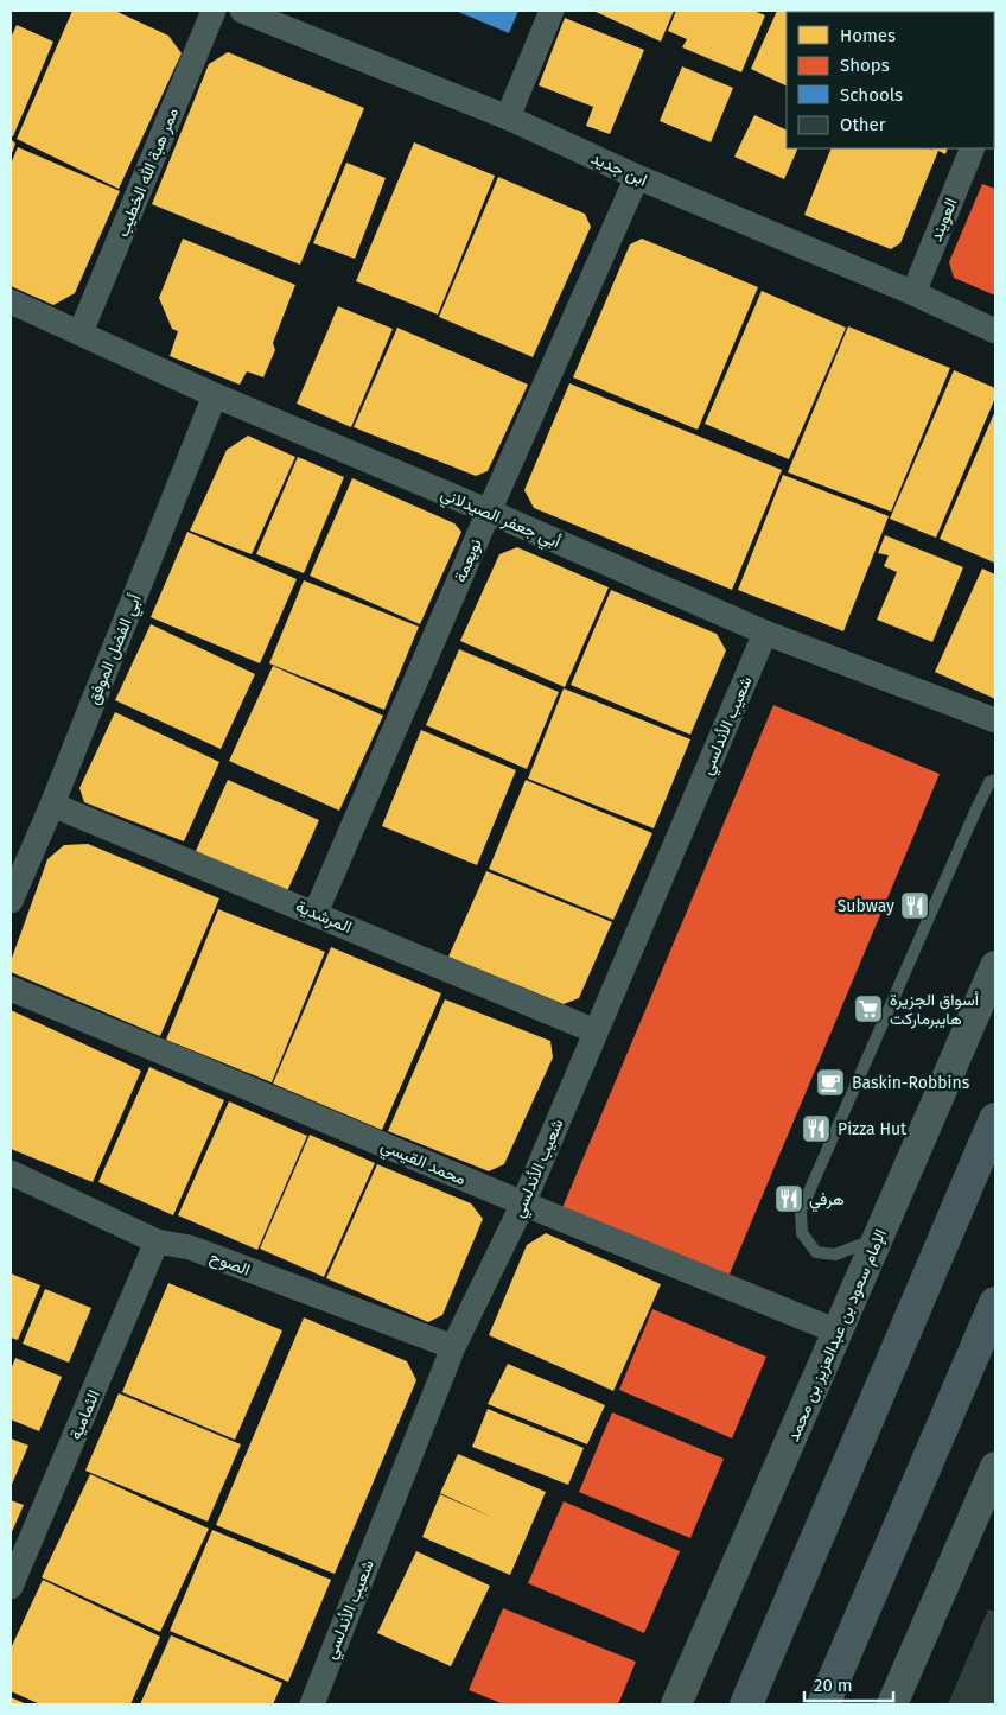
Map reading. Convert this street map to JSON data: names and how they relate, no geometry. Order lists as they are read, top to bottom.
{
  "streets": {
    "street": [
      "ابن جديد",
      "ممر هبة الله الخطيب",
      "العويند",
      "أبي جعفر الصيدلاني",
      "نويعمة",
      "أبي الفضل الموفق",
      "شعيب الأندلسي",
      "المرشدية",
      "محمد القيسي",
      "الصوح",
      "الإمام سعود بن عبدالعزيز بن محمد",
      "الثمامية"
    ]
  },
  "crossings": [
    ["ابن جديد", "العويند"],
    ["ابن جديد", "نويعمة"],
    ["ممر هبة الله الخطيب", "أبي جعفر الصيدلاني"],
    ["أبي جعفر الصيدلاني", "نويعمة"],
    ["أبي جعفر الصيدلاني", "أبي الفضل الموفق"],
    ["أبي جعفر الصيدلاني", "شعيب الأندلسي"],
    ["نويعمة", "المرشدية"],
    ["أبي الفضل الموفق", "المرشدية"],
    ["شعيب الأندلسي", "المرشدية"],
    ["شعيب الأندلسي", "محمد القيسي"],
    ["شعيب الأندلسي", "الصوح"],
    ["محمد القيسي", "الإمام سعود بن عبدالعزيز بن محمد"],
    ["الصوح", "الثمامية"]
  ],
  "places": {
    "restaurant": ["Subway", "Pizza Hut", "هرفي"],
    "supermarket": ["أسواق الجزيرة هايبرماركت"],
    "cafe": ["Baskin-Robbins"]
  },
  "legend": [
    "Homes",
    "Shops",
    "Schools",
    "Other"
  ],
  "scale_bar": "20 m"
}
